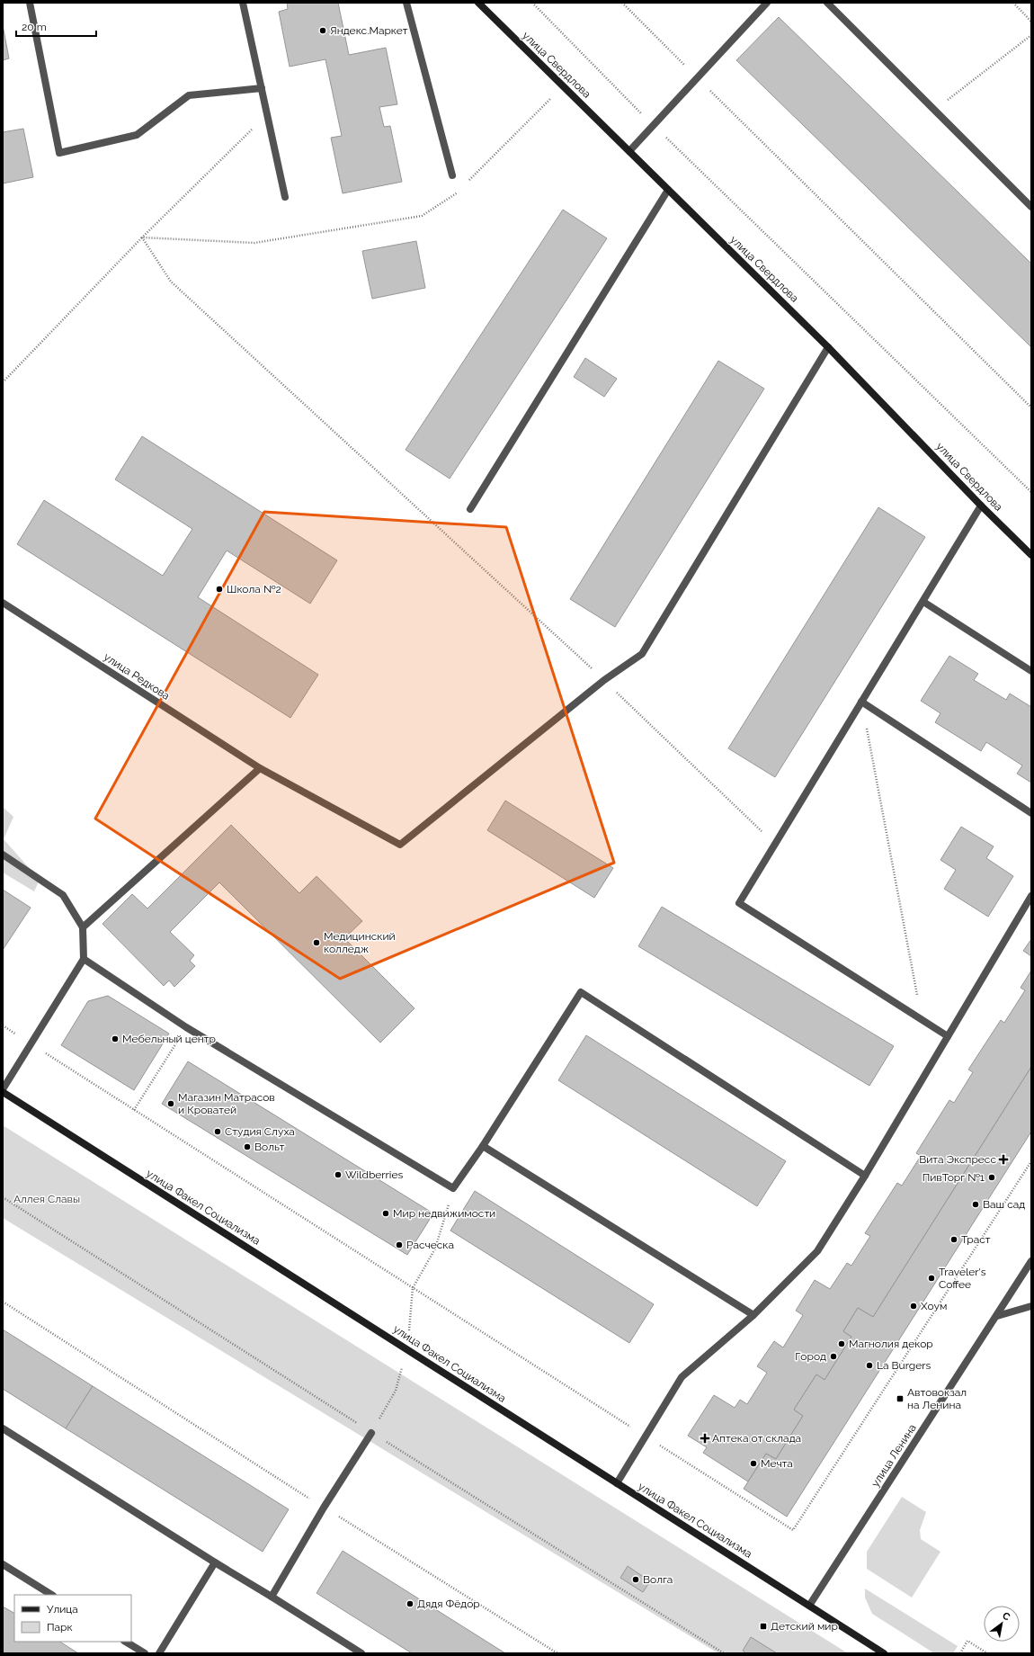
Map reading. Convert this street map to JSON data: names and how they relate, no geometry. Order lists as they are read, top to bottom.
{
  "streets": {
    "main road": ["улица Свердлова", "улица Факел Социализма"],
    "street": ["улица Редкова", "улица Ленина"]
  },
  "crossings": [
    ["улица Факел Социализма", "улица Ленина"]
  ],
  "parks": ["Аллея Славы"],
  "places": {
    "other": [
      "Яндекс.Маркет",
      "Школа №2",
      "Медицинский колледж",
      "Мебельный центр",
      "Магазин Матрасов и Кроватей",
      "Студия Слуха",
      "Вольт",
      "Wildberries",
      "ПивТорг №1",
      "Ваш сад",
      "Мир недвижимости",
      "Траст",
      "Расческа",
      "Traveler's Coffee",
      "Хоум",
      "Магнолия декор",
      "Город",
      "La Burgers",
      "Мечта",
      "Волга",
      "Дядя Фёдор"
    ],
    "health": ["Вита Экспресс", "Аптека от склада"],
    "transit": ["Автовокзал на Ленина", "Детский мир"]
  },
  "legend": ["Улица", "Парк"],
  "scale_bar": "20 m",
  "north": "top right"
}
